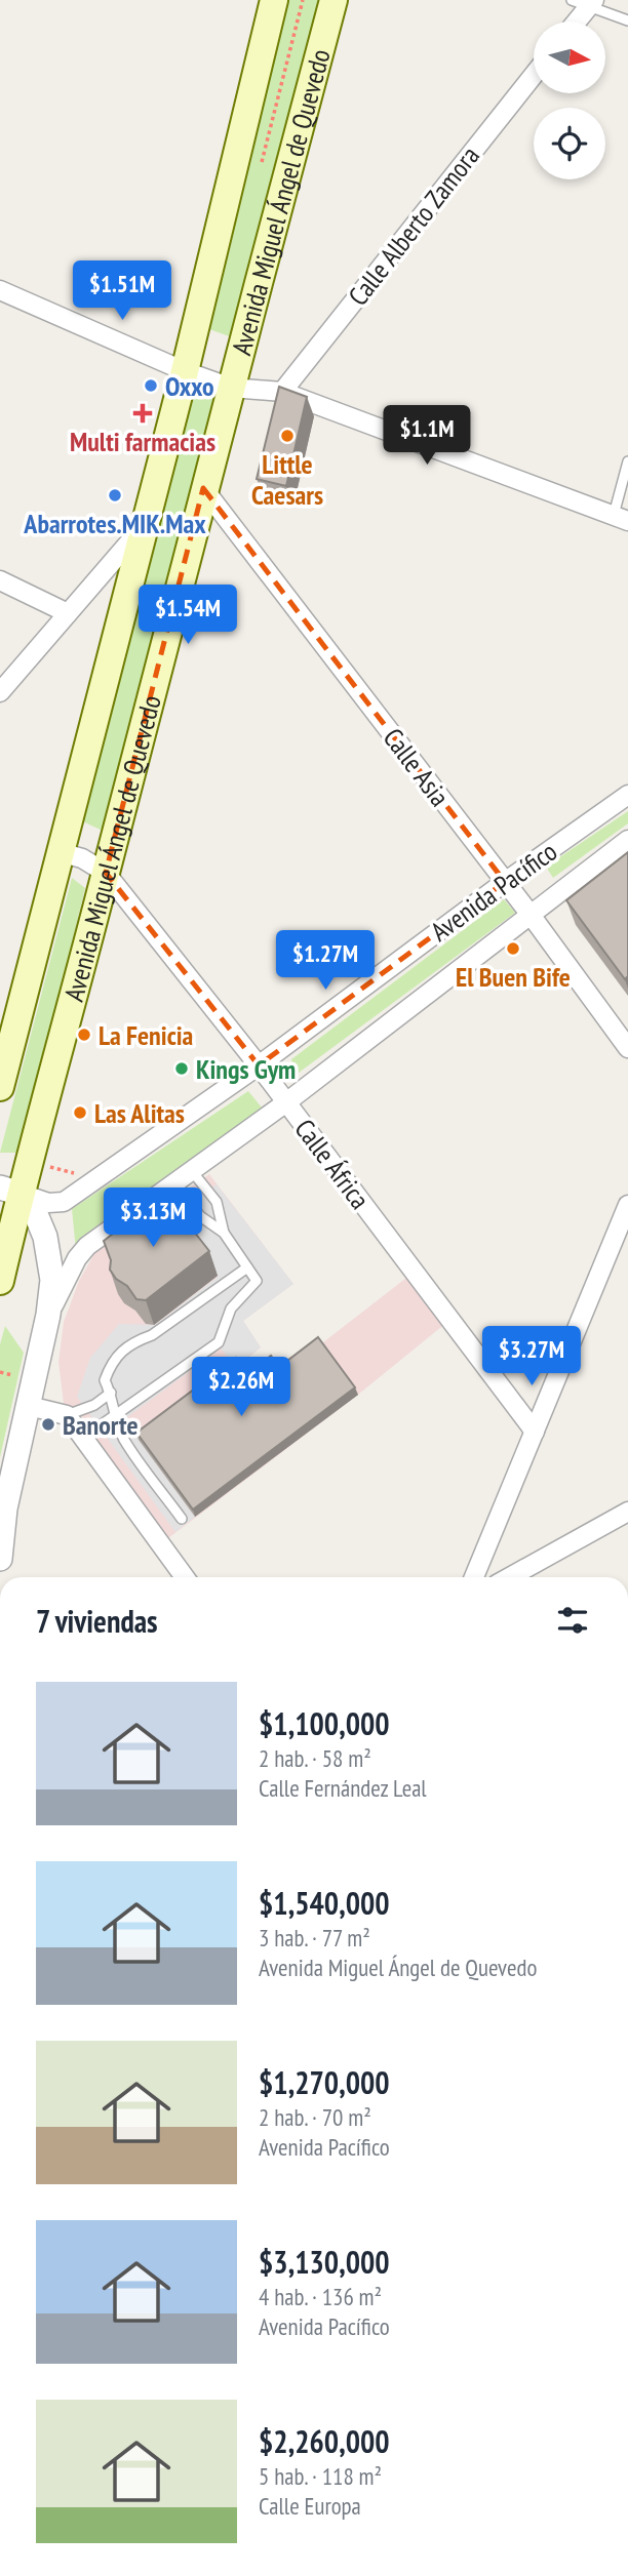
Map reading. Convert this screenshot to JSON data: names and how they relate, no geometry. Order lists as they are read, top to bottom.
{
  "streets": {
    "main road": ["Avenida Miguel Ángel de Quevedo"],
    "street": [
      "Calle Alberto Zamora",
      "Calle Asia",
      "Avenida Pacífico",
      "Calle África"
    ]
  },
  "crossings": [
    ["Avenida Miguel Ángel de Quevedo", "Calle Asia"],
    ["Avenida Miguel Ángel de Quevedo", "Avenida Pacífico"],
    ["Avenida Miguel Ángel de Quevedo", "Calle África"],
    ["Calle Asia", "Avenida Pacífico"],
    ["Avenida Pacífico", "Calle África"]
  ],
  "places": {
    "other": [
      "Oxxo",
      "Little Caesars",
      "Abarrotes.MIK.Max",
      "El Buen Bife",
      "La Fenicia",
      "Kings Gym",
      "Las Alitas",
      "Banorte"
    ],
    "health": ["Multi farmacias"]
  },
  "north": "right",
  "page": {
    "price": [
      "$1.51M",
      "$1.1M",
      "$1.54M",
      "$1.27M",
      "$3.13M",
      "$3.27M",
      "$2.26M"
    ],
    "heading": "7 viviendas",
    "list": [
      {
        "name": "$1,100,000",
        "note": "2 hab. · 58 m² · Calle Fernández Leal"
      },
      {
        "name": "$1,540,000",
        "note": "3 hab. · 77 m² · Avenida Miguel Ángel de Quevedo"
      },
      {
        "name": "$1,270,000",
        "note": "2 hab. · 70 m² · Avenida Pacífico"
      },
      {
        "name": "$3,130,000",
        "note": "4 hab. · 136 m² · Avenida Pacífico"
      },
      {
        "name": "$2,260,000",
        "note": "5 hab. · 118 m² · Calle Europa"
      }
    ]
  }
}
